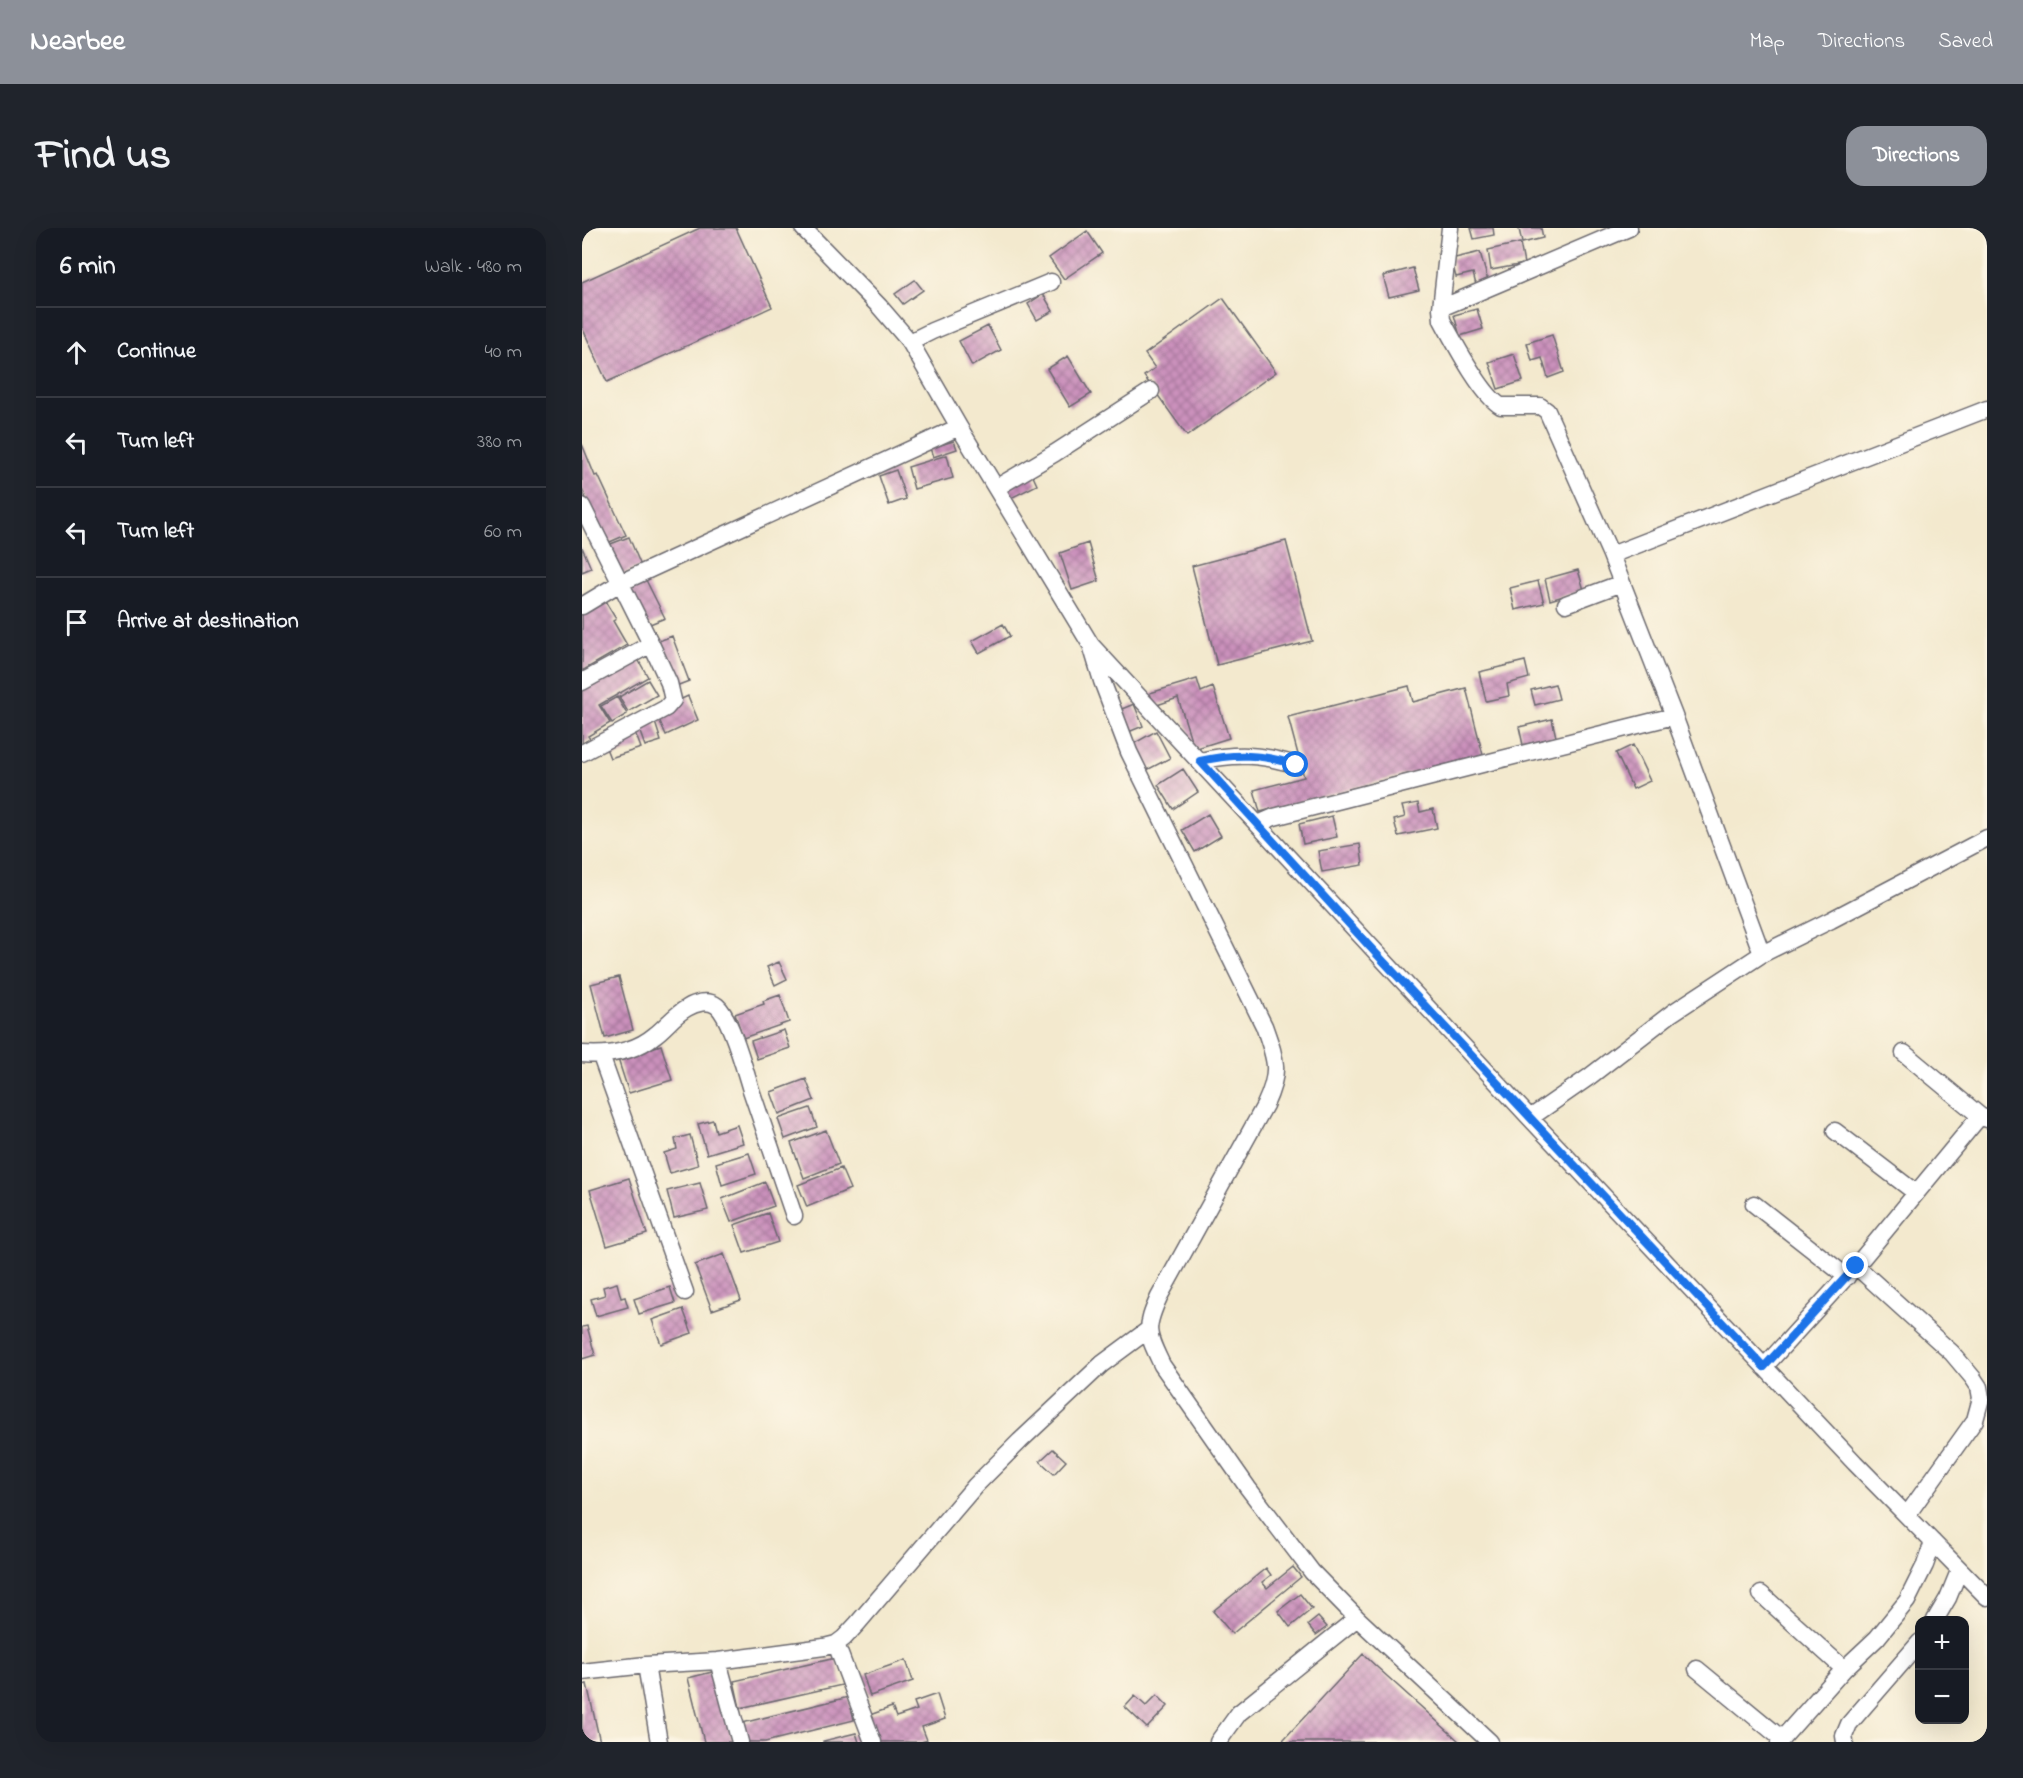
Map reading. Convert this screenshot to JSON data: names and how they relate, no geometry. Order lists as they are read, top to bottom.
{
  "page": {
    "header": "Nearbee",
    "nav": ["Map", "Directions", "Saved"],
    "title": "Find us",
    "buttons": "Directions",
    "heading": ["6 min", "Walk · 480 m"],
    "list": [
      ["Continue", "40 m"],
      ["Turn left", "380 m"],
      ["Turn left", "60 m"],
      "Arrive at destination"
    ],
    "map_buttons": ["+", "−"]
  }
}
